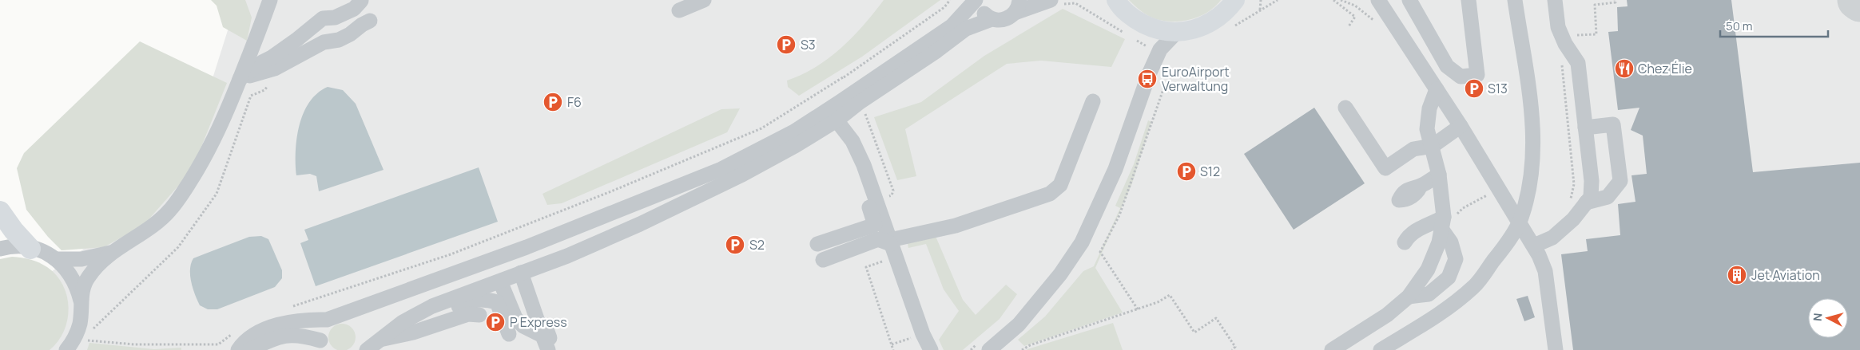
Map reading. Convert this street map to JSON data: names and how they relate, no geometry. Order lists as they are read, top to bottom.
{
  "places": {
    "parking": [
      "S3",
      "S13",
      "F6",
      "S12",
      "S2",
      "P Express"
    ],
    "restaurant": ["Chez Élie"],
    "bus stop": ["EuroAirport Verwaltung"],
    "building": ["Jet Aviation"]
  },
  "scale_bar": "50 m",
  "north": "left"
}
